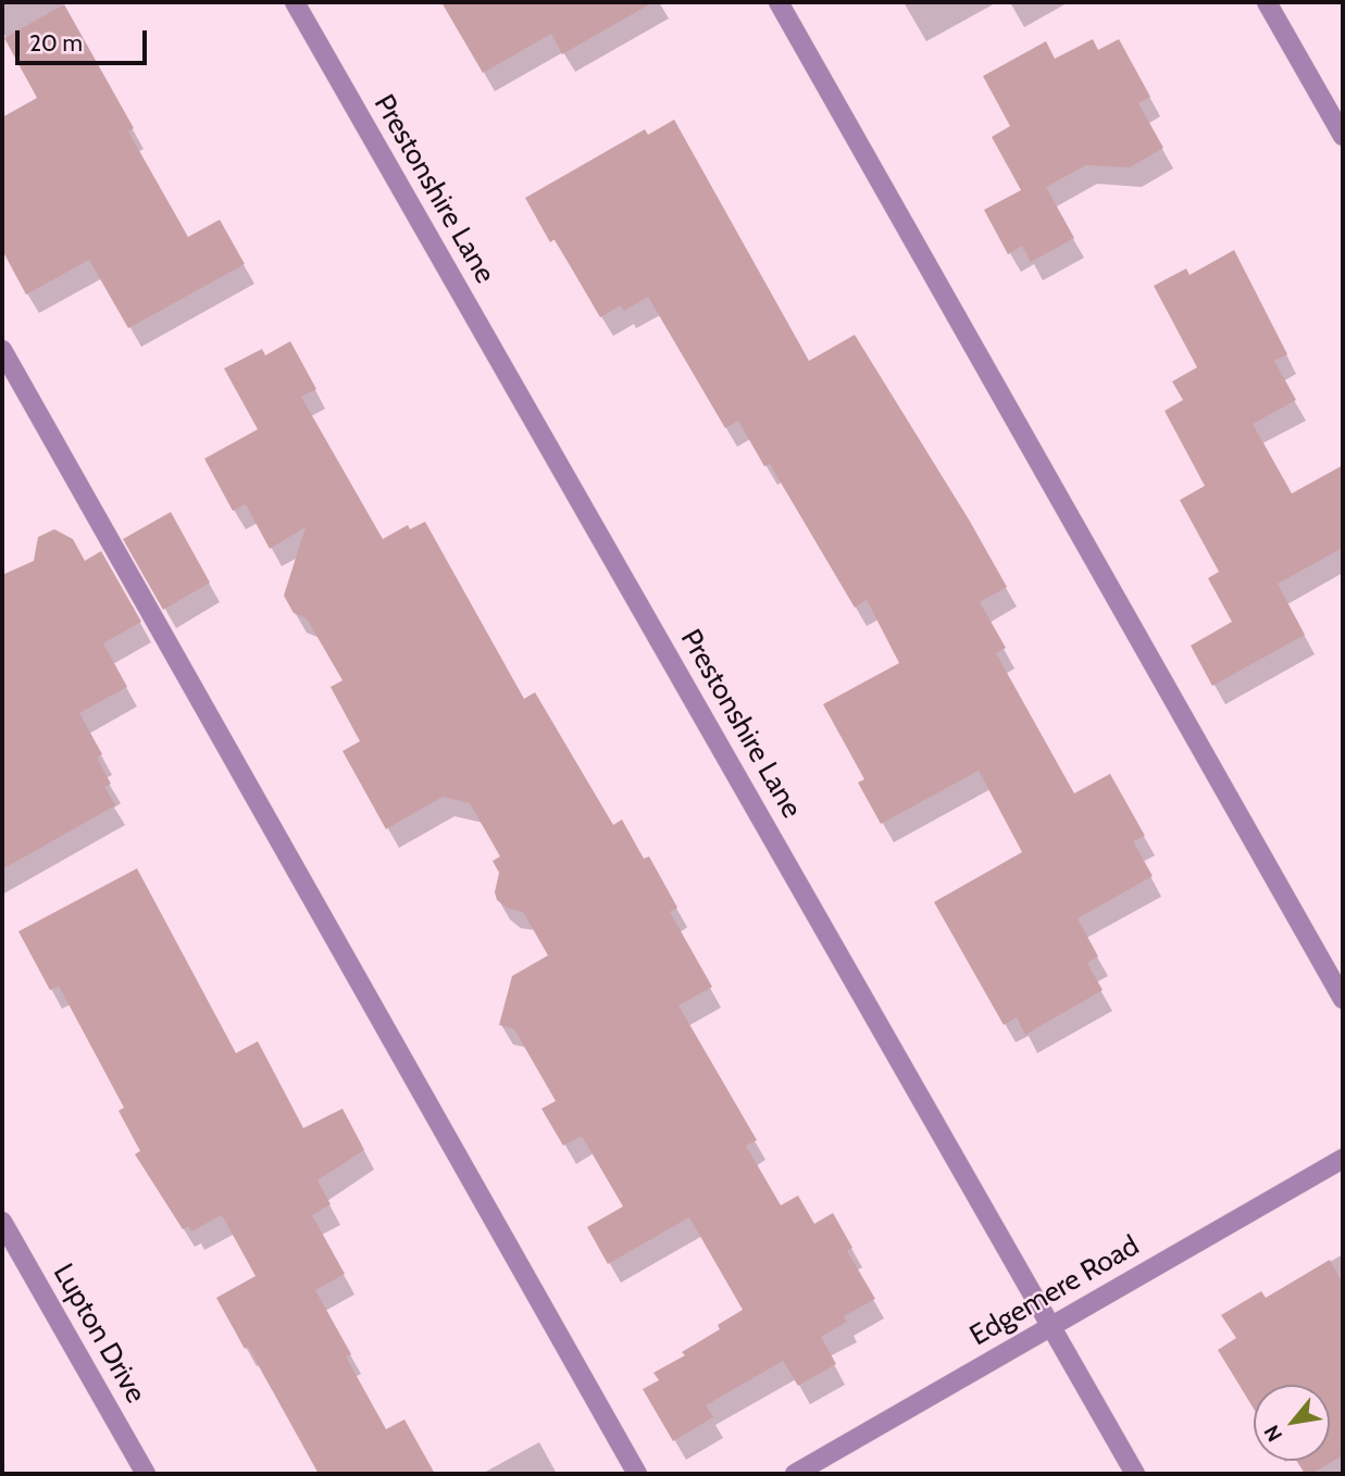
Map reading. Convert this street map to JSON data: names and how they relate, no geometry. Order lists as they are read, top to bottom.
{
  "streets": {
    "street": ["Prestonshire Lane", "Edgemere Road", "Lupton Drive"]
  },
  "crossings": [
    ["Prestonshire Lane", "Edgemere Road"]
  ],
  "scale_bar": "20 m",
  "north": "bottom left"
}
